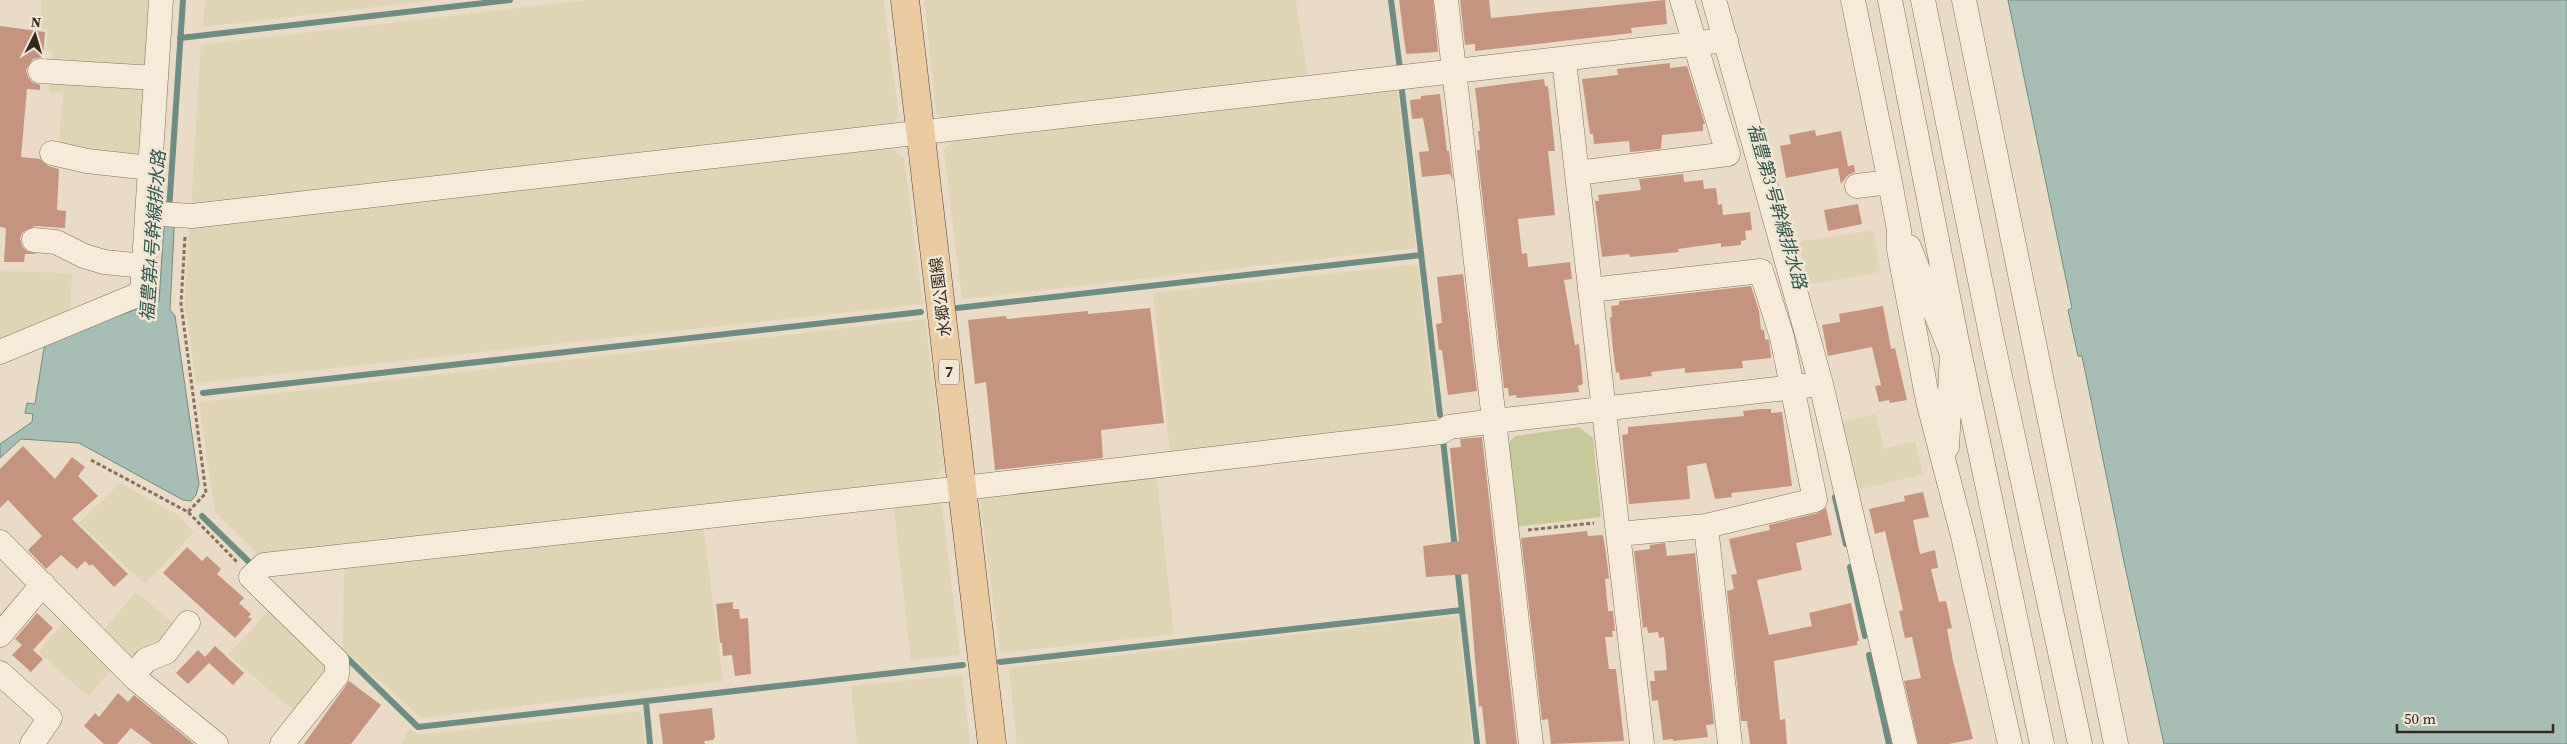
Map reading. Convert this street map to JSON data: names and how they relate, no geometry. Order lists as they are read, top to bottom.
{
  "streets": {
    "main road": ["水郷公園線", "7"]
  },
  "water": ["福豊第3号幹線排水路", "福豊第4号幹線排水路"],
  "scale_bar": "50 m",
  "north": "top"
}
